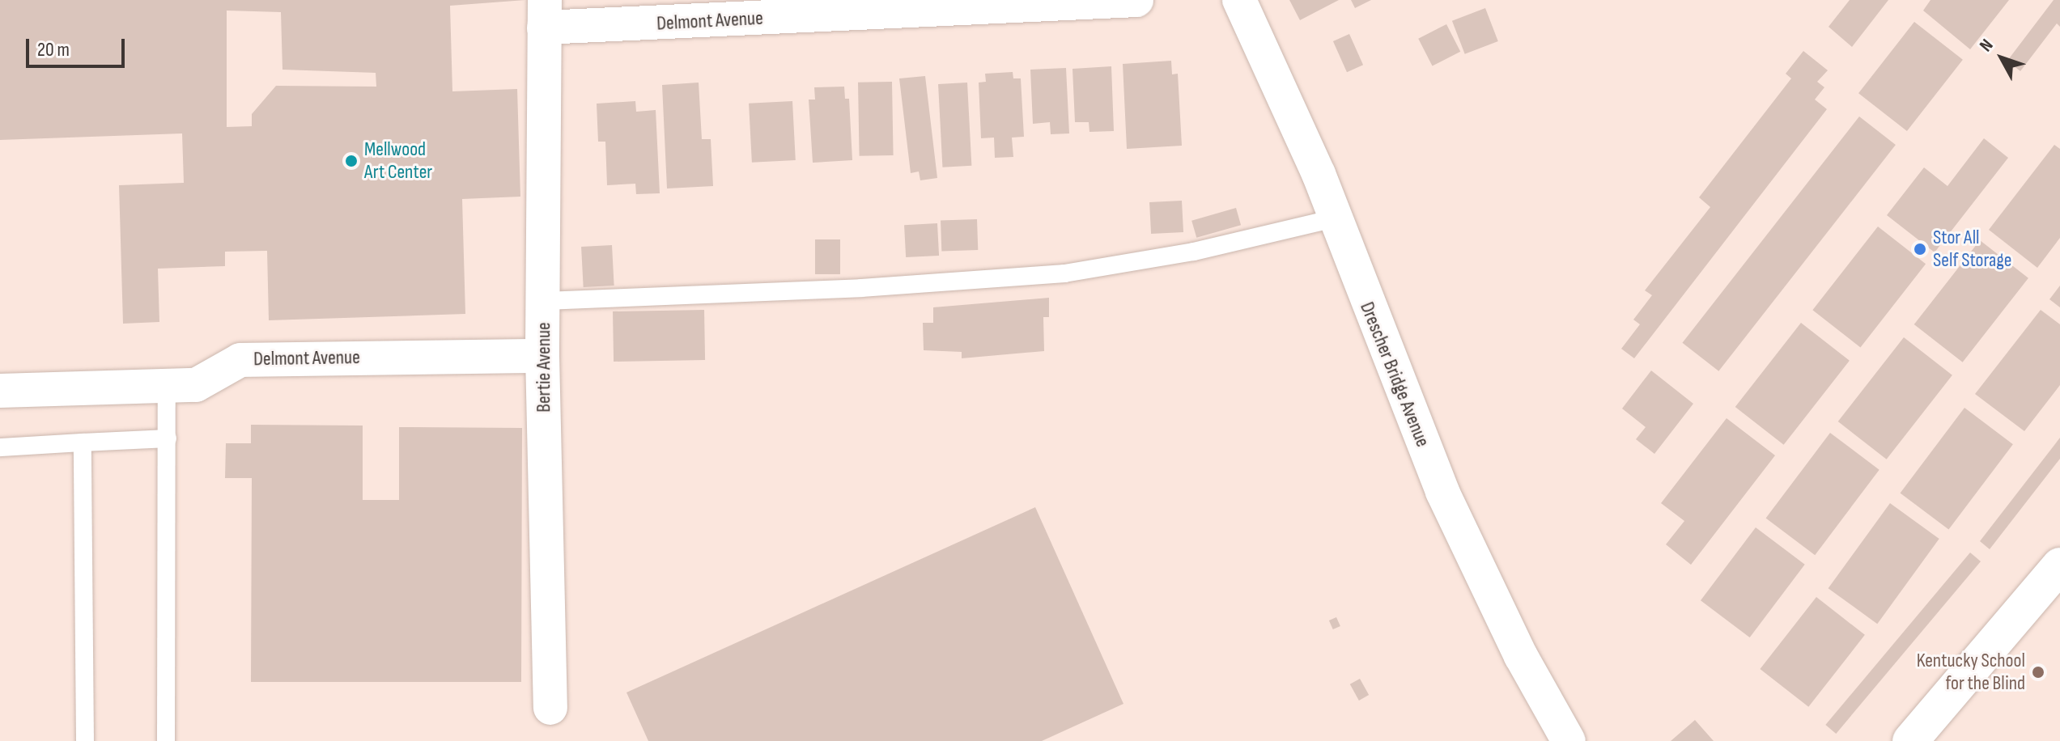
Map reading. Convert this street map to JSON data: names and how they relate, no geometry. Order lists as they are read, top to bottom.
{
  "streets": {
    "street": ["Delmont Avenue", "Bertie Avenue", "Drescher Bridge Avenue"]
  },
  "crossings": [
    ["Delmont Avenue", "Bertie Avenue"]
  ],
  "places": ["Mellwood Art Center", "Stor All Self Storage", "Kentucky School for the Blind"],
  "scale_bar": "20 m",
  "north": "top left"
}
